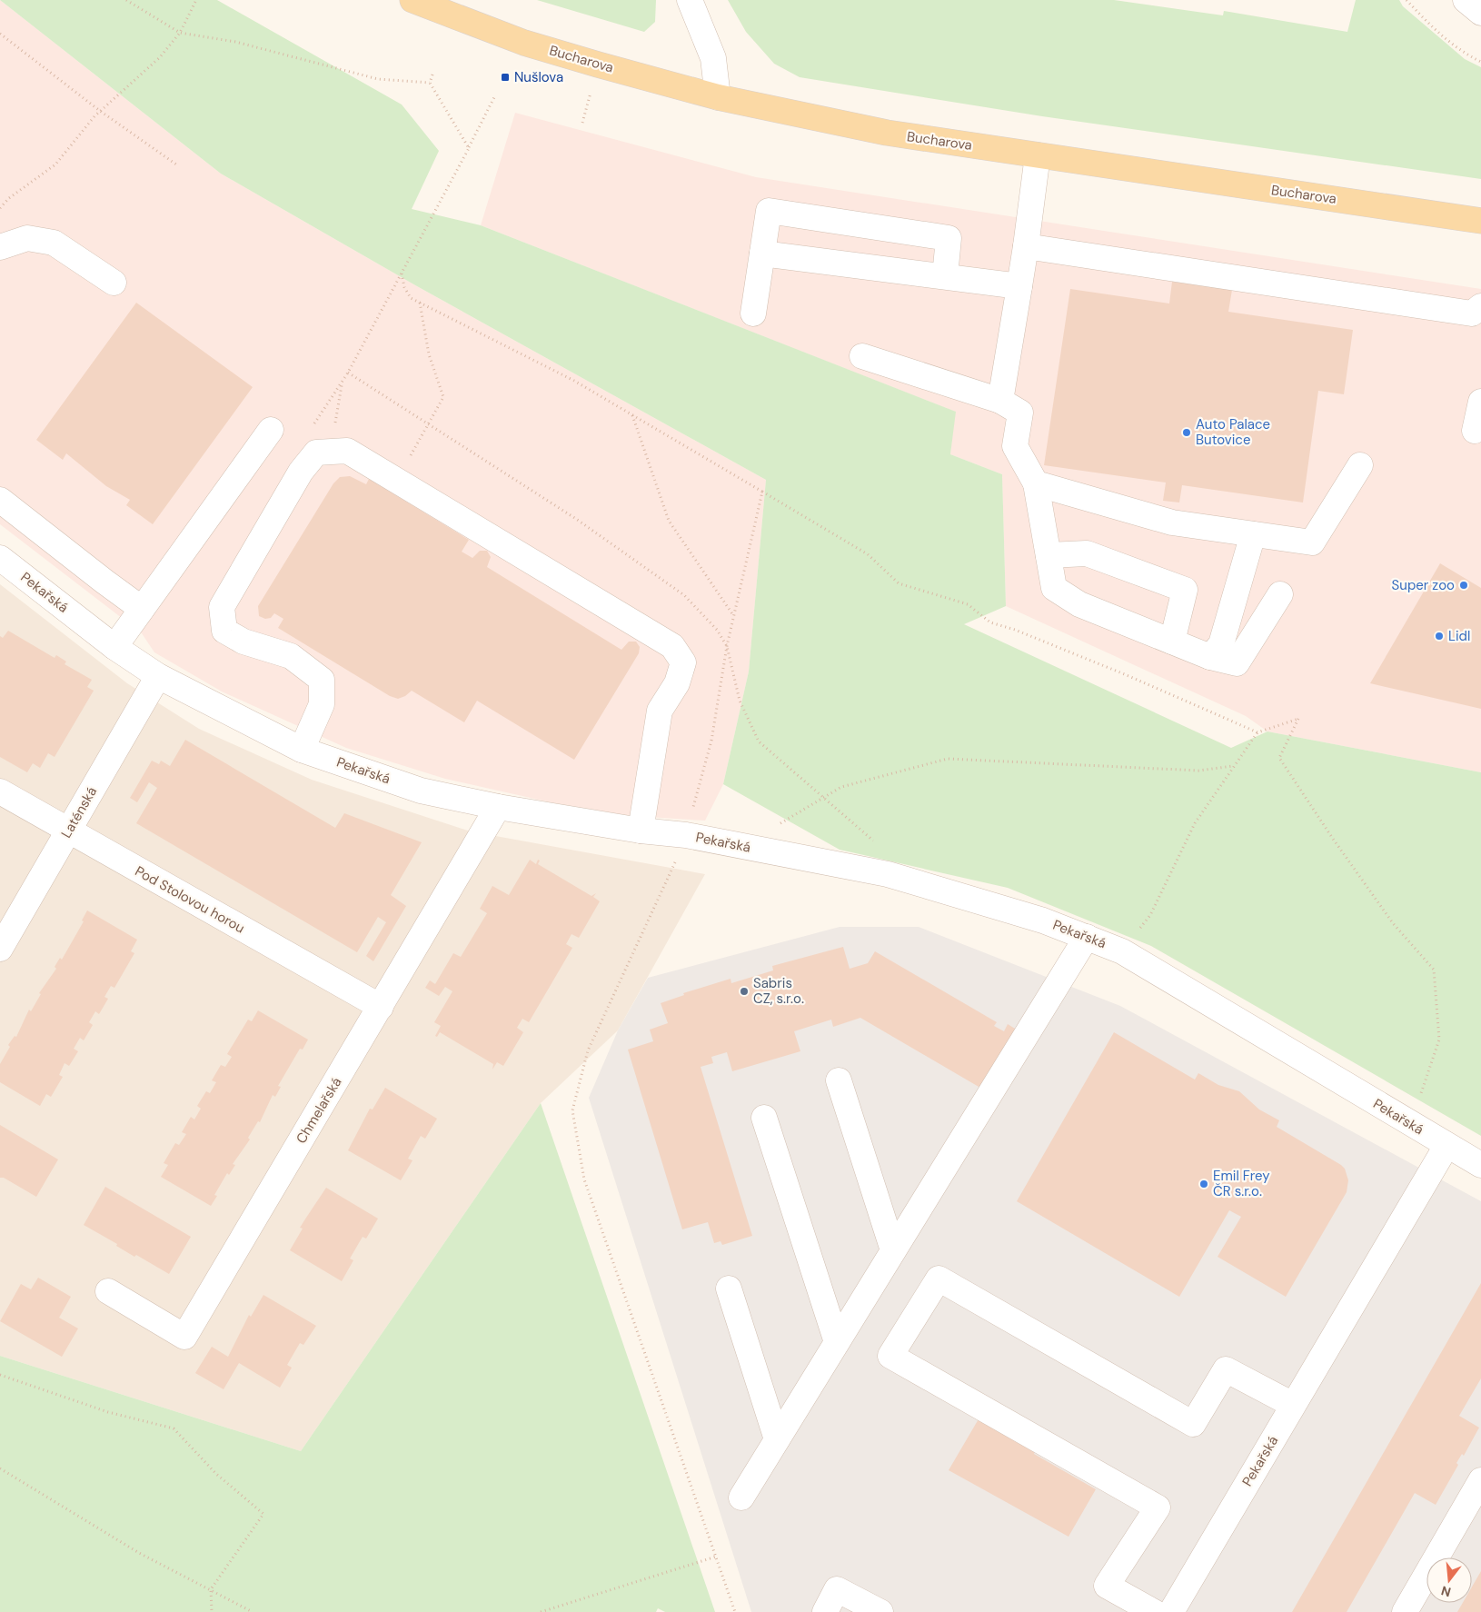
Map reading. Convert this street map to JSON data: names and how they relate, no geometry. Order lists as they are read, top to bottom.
{
  "streets": {
    "main road": ["Bucharova"],
    "street": [
      "Pekařská",
      "Laténská",
      "Pod Stolovou horou",
      "Chmelařská"
    ]
  },
  "crossings": [
    ["Pekařská", "Laténská"],
    ["Pekařská", "Chmelařská"],
    ["Laténská", "Pod Stolovou horou"],
    ["Pod Stolovou horou", "Chmelařská"]
  ],
  "places": {
    "transit": ["Nušlova"],
    "other": [
      "Auto Palace Butovice",
      "Super zoo",
      "Lidl",
      "Sabris CZ, s.r.o.",
      "Emil Frey ČR s.r.o."
    ]
  },
  "north": "bottom"
}
